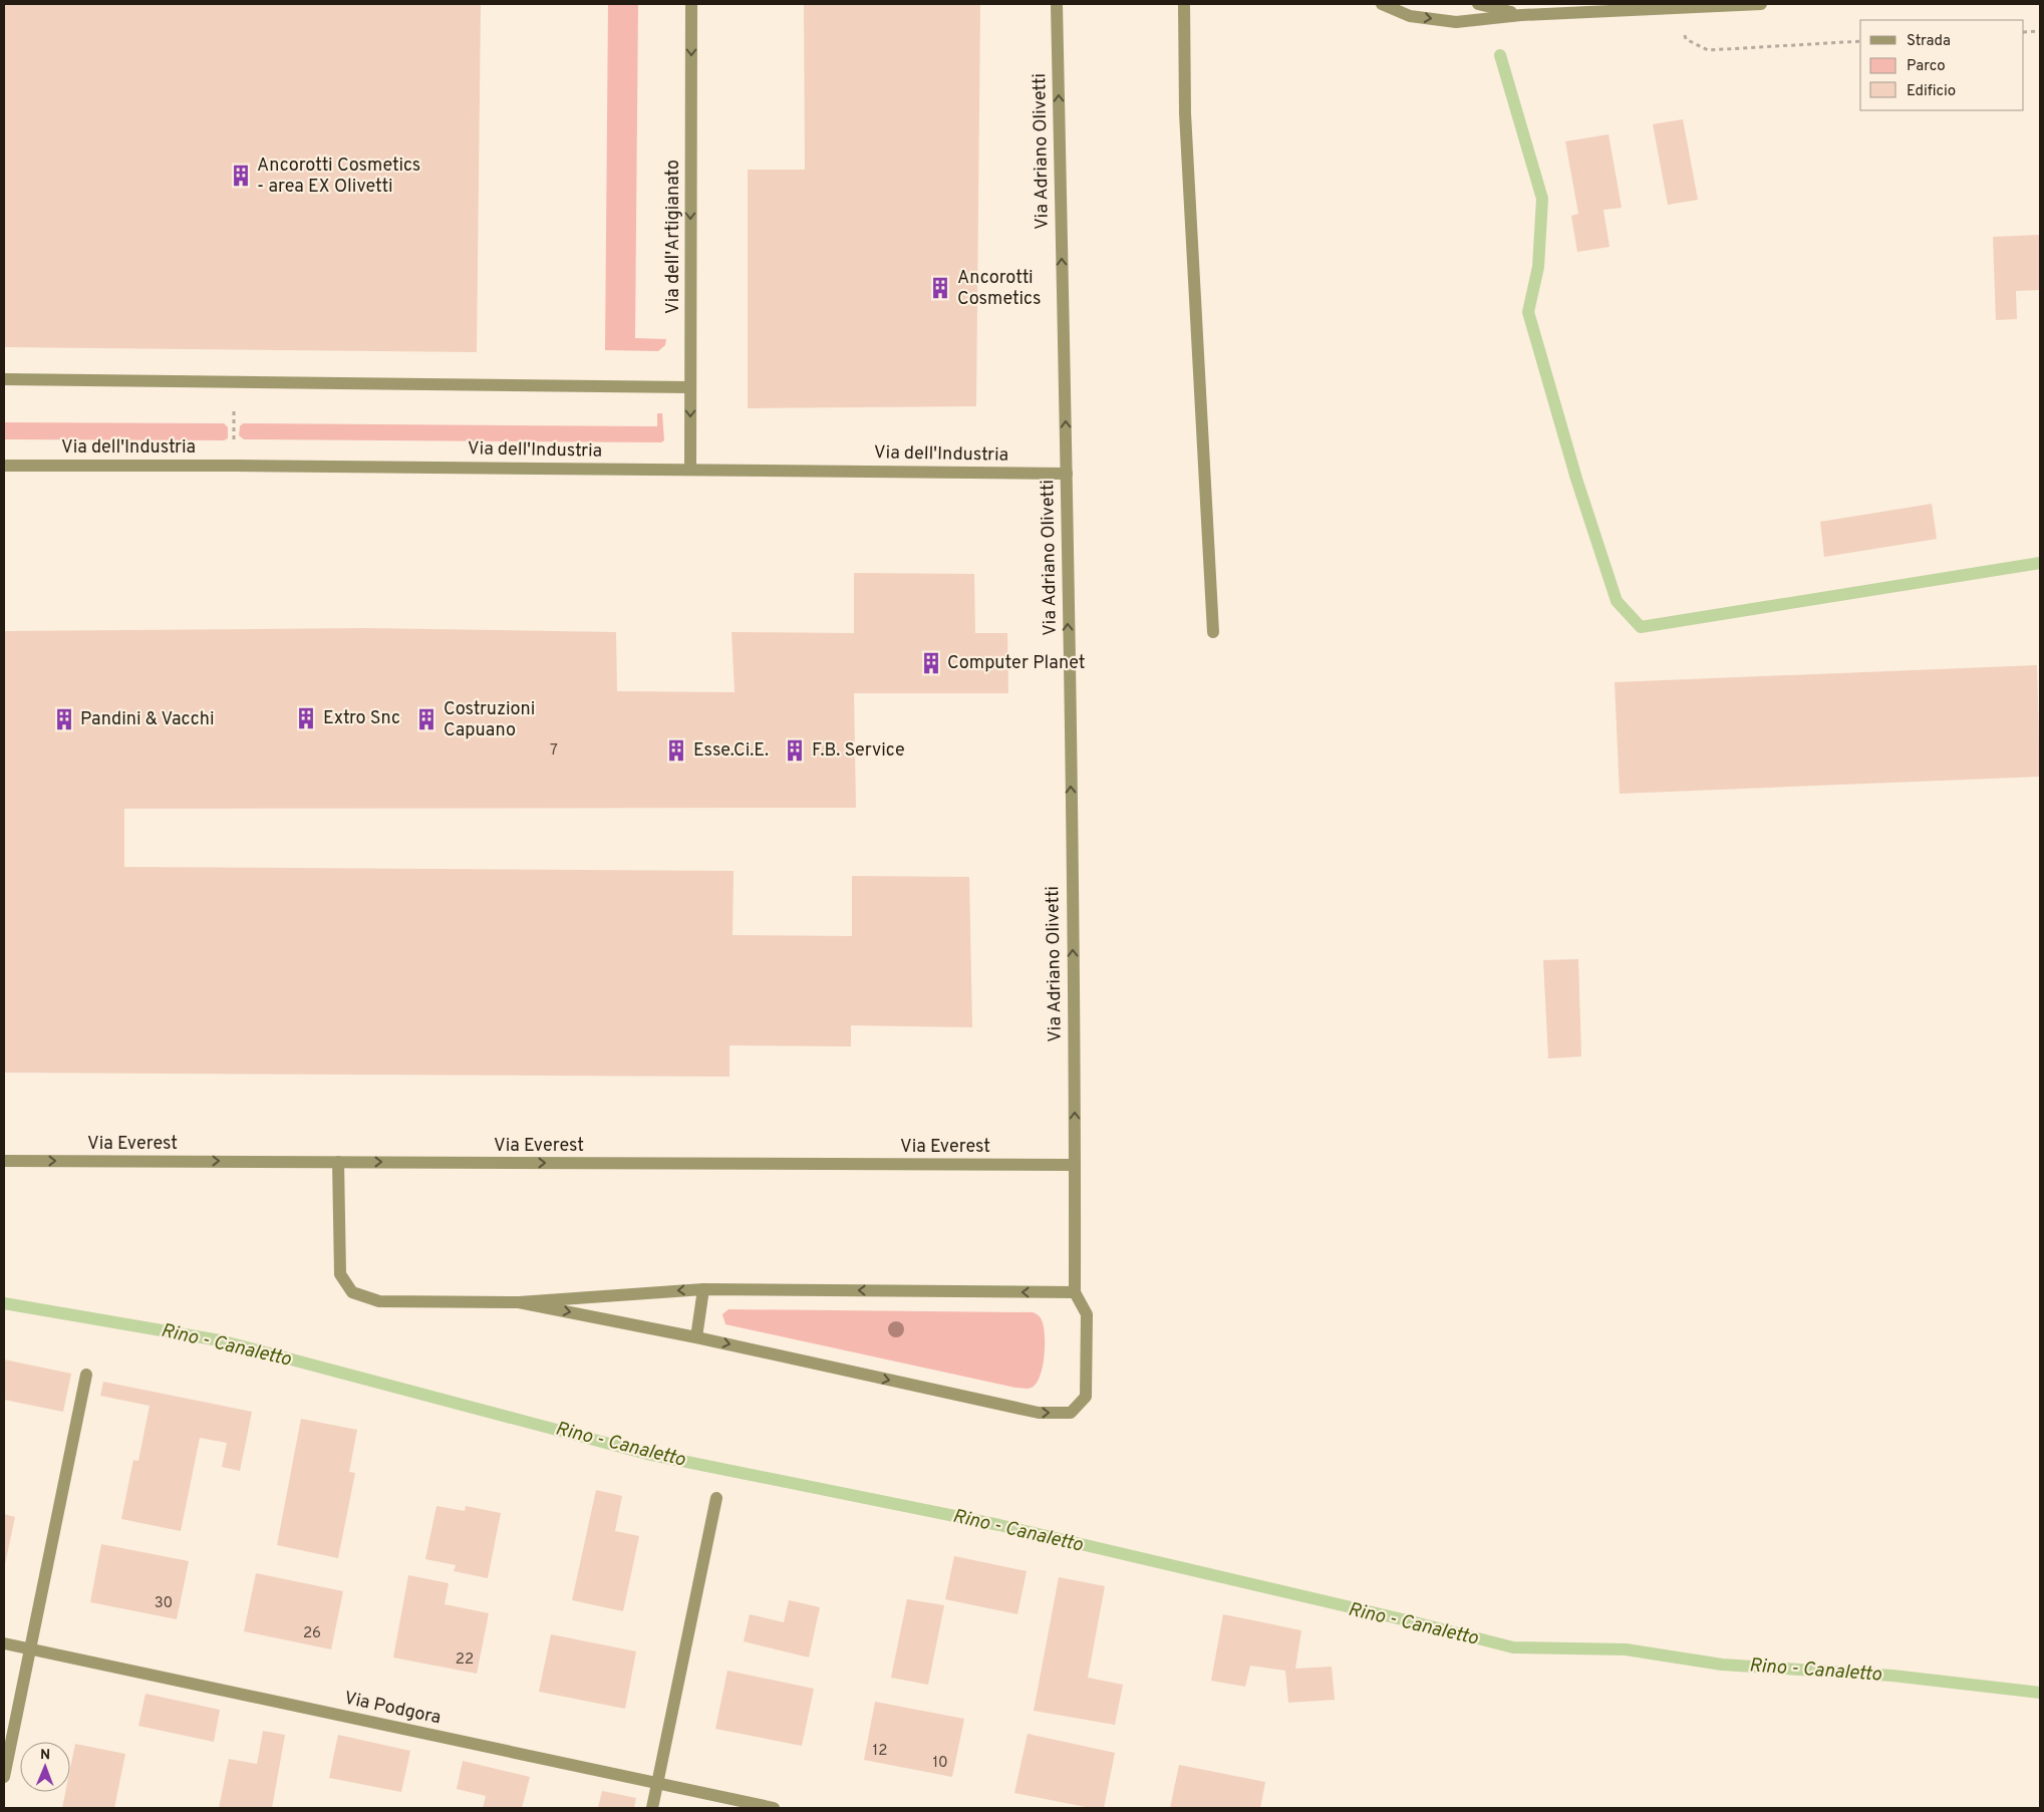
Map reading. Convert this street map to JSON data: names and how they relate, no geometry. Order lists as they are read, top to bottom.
{
  "streets": {
    "street": [
      "Via Adriano Olivetti",
      "Via dell'Artigianato",
      "Via dell'Industria",
      "Via Everest",
      "Via Podgora"
    ]
  },
  "crossings": [
    ["Via Adriano Olivetti", "Via dell'Industria"],
    ["Via Adriano Olivetti", "Via Everest"],
    ["Via dell'Artigianato", "Via dell'Industria"]
  ],
  "one_way": ["Via Adriano Olivetti", "Via dell'Artigianato", "Via Everest"],
  "water": ["Rino - Canaletto"],
  "places": {
    "building": [
      "Ancorotti Cosmetics - area EX Olivetti",
      "Ancorotti Cosmetics",
      "Computer Planet",
      "Extro Snc",
      "Pandini & Vacchi",
      "Costruzioni Capuano",
      "Esse.Ci.E.",
      "F.B. Service"
    ]
  },
  "house_numbers": [
    "7",
    "30",
    "26",
    "22",
    "12",
    "10"
  ],
  "legend": ["Strada", "Parco", "Edificio"],
  "north": "top"
}
